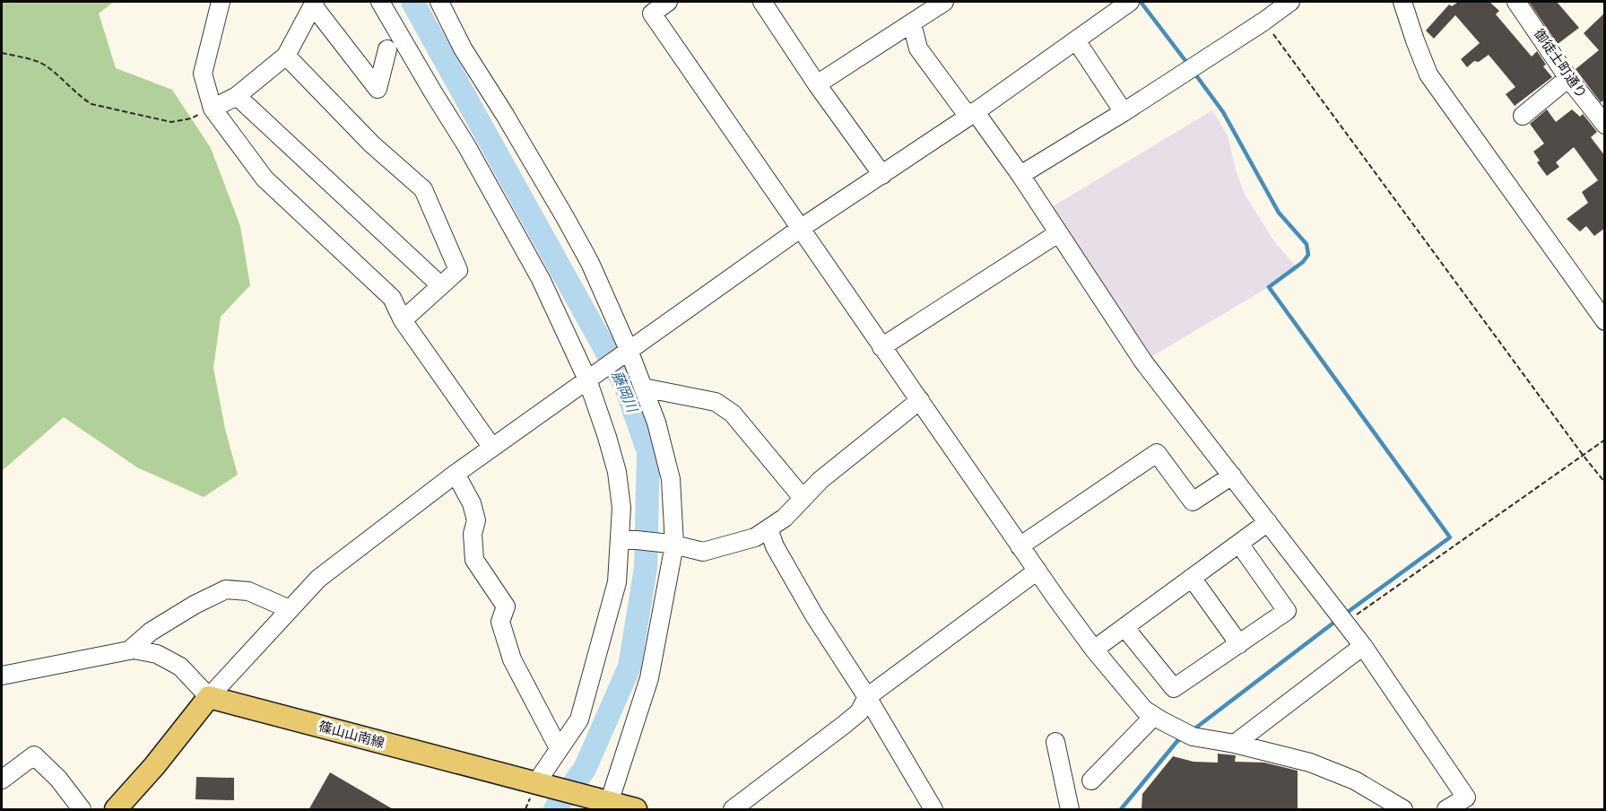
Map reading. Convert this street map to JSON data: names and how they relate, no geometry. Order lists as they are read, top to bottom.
{
  "streets": {
    "main road": ["篠山山南線"],
    "street": ["御徒士町通り"]
  },
  "water": ["藤岡川"]
}
